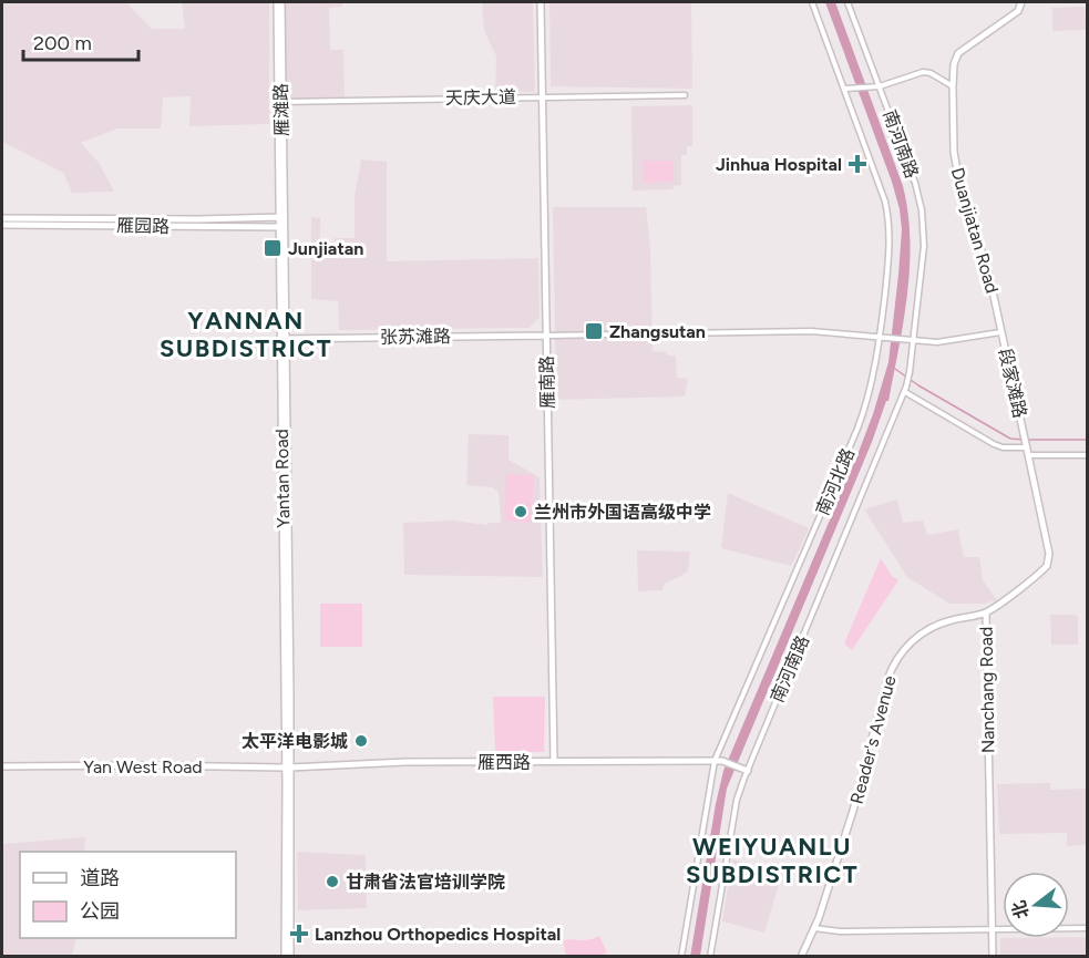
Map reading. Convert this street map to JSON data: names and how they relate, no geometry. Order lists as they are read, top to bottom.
{
  "streets": {
    "main road": [
      "雁滩路",
      "雁园路",
      "Duanjiatan Road",
      "张苏滩路",
      "雁南路",
      "段家滩路",
      "Yantan Road",
      "Nanchang Road",
      "Reader's Avenue",
      "雁西路",
      "Yan West Road"
    ],
    "street": ["天庆大道", "南河南路", "南河北路"]
  },
  "crossings": [
    ["天庆大道", "雁滩路"],
    ["天庆大道", "雁南路"],
    ["雁滩路", "雁园路"],
    ["雁滩路", "Yantan Road"],
    ["南河南路", "雁西路"],
    ["雁园路", "Yantan Road"],
    ["Duanjiatan Road", "段家滩路"],
    ["张苏滩路", "雁南路"],
    ["张苏滩路", "Yantan Road"],
    ["雁南路", "雁西路"],
    ["段家滩路", "Nanchang Road"],
    ["Yantan Road", "雁西路"],
    ["Yantan Road", "Yan West Road"],
    ["南河北路", "雁西路"],
    ["Nanchang Road", "Reader's Avenue"],
    ["雁西路", "Yan West Road"]
  ],
  "districts": ["YANNAN SUBDISTRICT", "WEIYUANLU SUBDISTRICT"],
  "places": {
    "health": ["Jinhua Hospital", "Lanzhou Orthopedics Hospital"],
    "transit": ["Junjiatan", "Zhangsutan"],
    "other": ["兰州市外国语高级中学", "太平洋电影城", "甘肃省法官培训学院"]
  },
  "legend": ["道路", "公园"],
  "scale_bar": "200 m",
  "north": "left"
}
